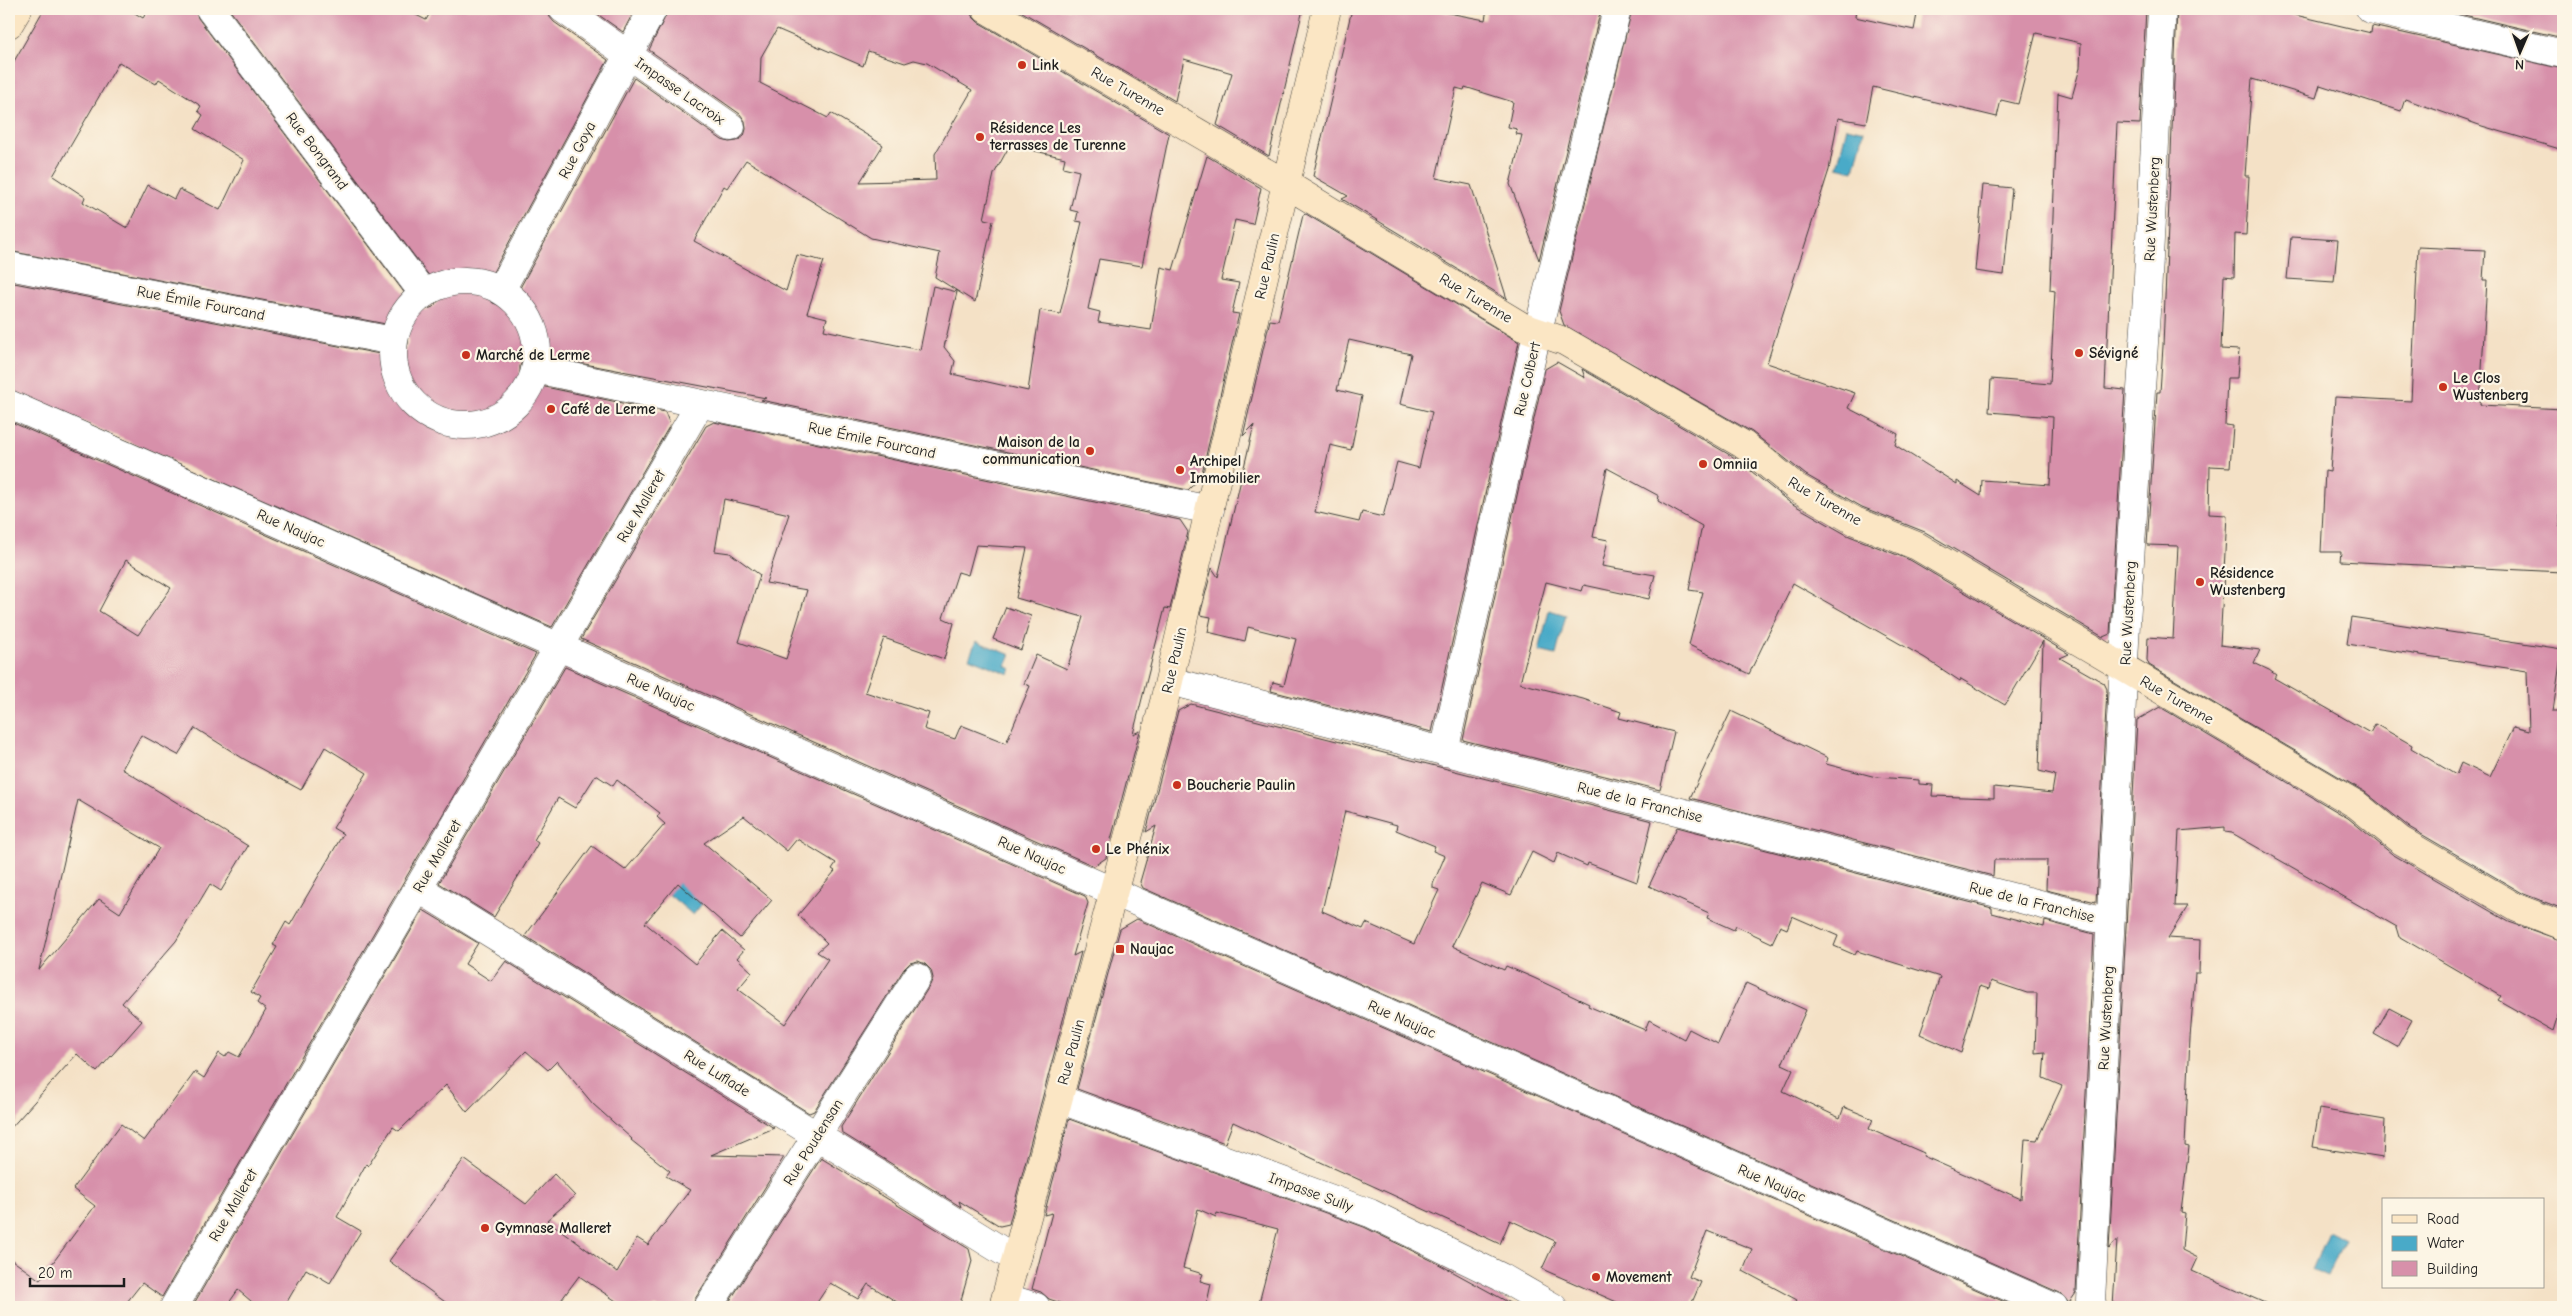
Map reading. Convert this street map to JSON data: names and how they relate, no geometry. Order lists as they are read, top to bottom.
{
  "streets": {
    "street": [
      "Impasse Lacroix",
      "Rue Turenne",
      "Rue Goya",
      "Rue Bongrand",
      "Rue Wustenberg",
      "Rue Paulin",
      "Rue Émile Fourcand",
      "Rue Colbert",
      "Rue Malleret",
      "Rue Naujac",
      "Rue de la Franchise",
      "Rue Luflade",
      "Rue Poudensan",
      "Impasse Sully"
    ]
  },
  "crossings": [
    ["Impasse Lacroix", "Rue Goya"],
    ["Rue Turenne", "Rue Wustenberg"],
    ["Rue Turenne", "Rue Paulin"],
    ["Rue Turenne", "Rue Colbert"],
    ["Rue Goya", "Rue Bongrand"],
    ["Rue Goya", "Rue Émile Fourcand"],
    ["Rue Bongrand", "Rue Émile Fourcand"],
    ["Rue Wustenberg", "Rue de la Franchise"],
    ["Rue Paulin", "Rue Émile Fourcand"],
    ["Rue Paulin", "Rue Naujac"],
    ["Rue Paulin", "Rue de la Franchise"],
    ["Rue Paulin", "Rue Luflade"],
    ["Rue Paulin", "Impasse Sully"],
    ["Rue Émile Fourcand", "Rue Malleret"],
    ["Rue Colbert", "Rue de la Franchise"],
    ["Rue Malleret", "Rue Naujac"],
    ["Rue Malleret", "Rue Luflade"],
    ["Rue Luflade", "Rue Poudensan"]
  ],
  "places": {
    "other": [
      "Link",
      "Résidence Les terrasses de Turenne",
      "Sévigné",
      "Marché de Lerme",
      "Le Clos Wustenberg",
      "Café de Lerme",
      "Maison de la communication",
      "Omniia",
      "Archipel Immobilier",
      "Résidence Wustenberg",
      "Boucherie Paulin",
      "Le Phénix",
      "Gymnase Malleret",
      "Movement"
    ],
    "transit": ["Naujac"]
  },
  "legend": ["Road", "Water", "Building"],
  "scale_bar": "20 m",
  "north": "bottom"
}
